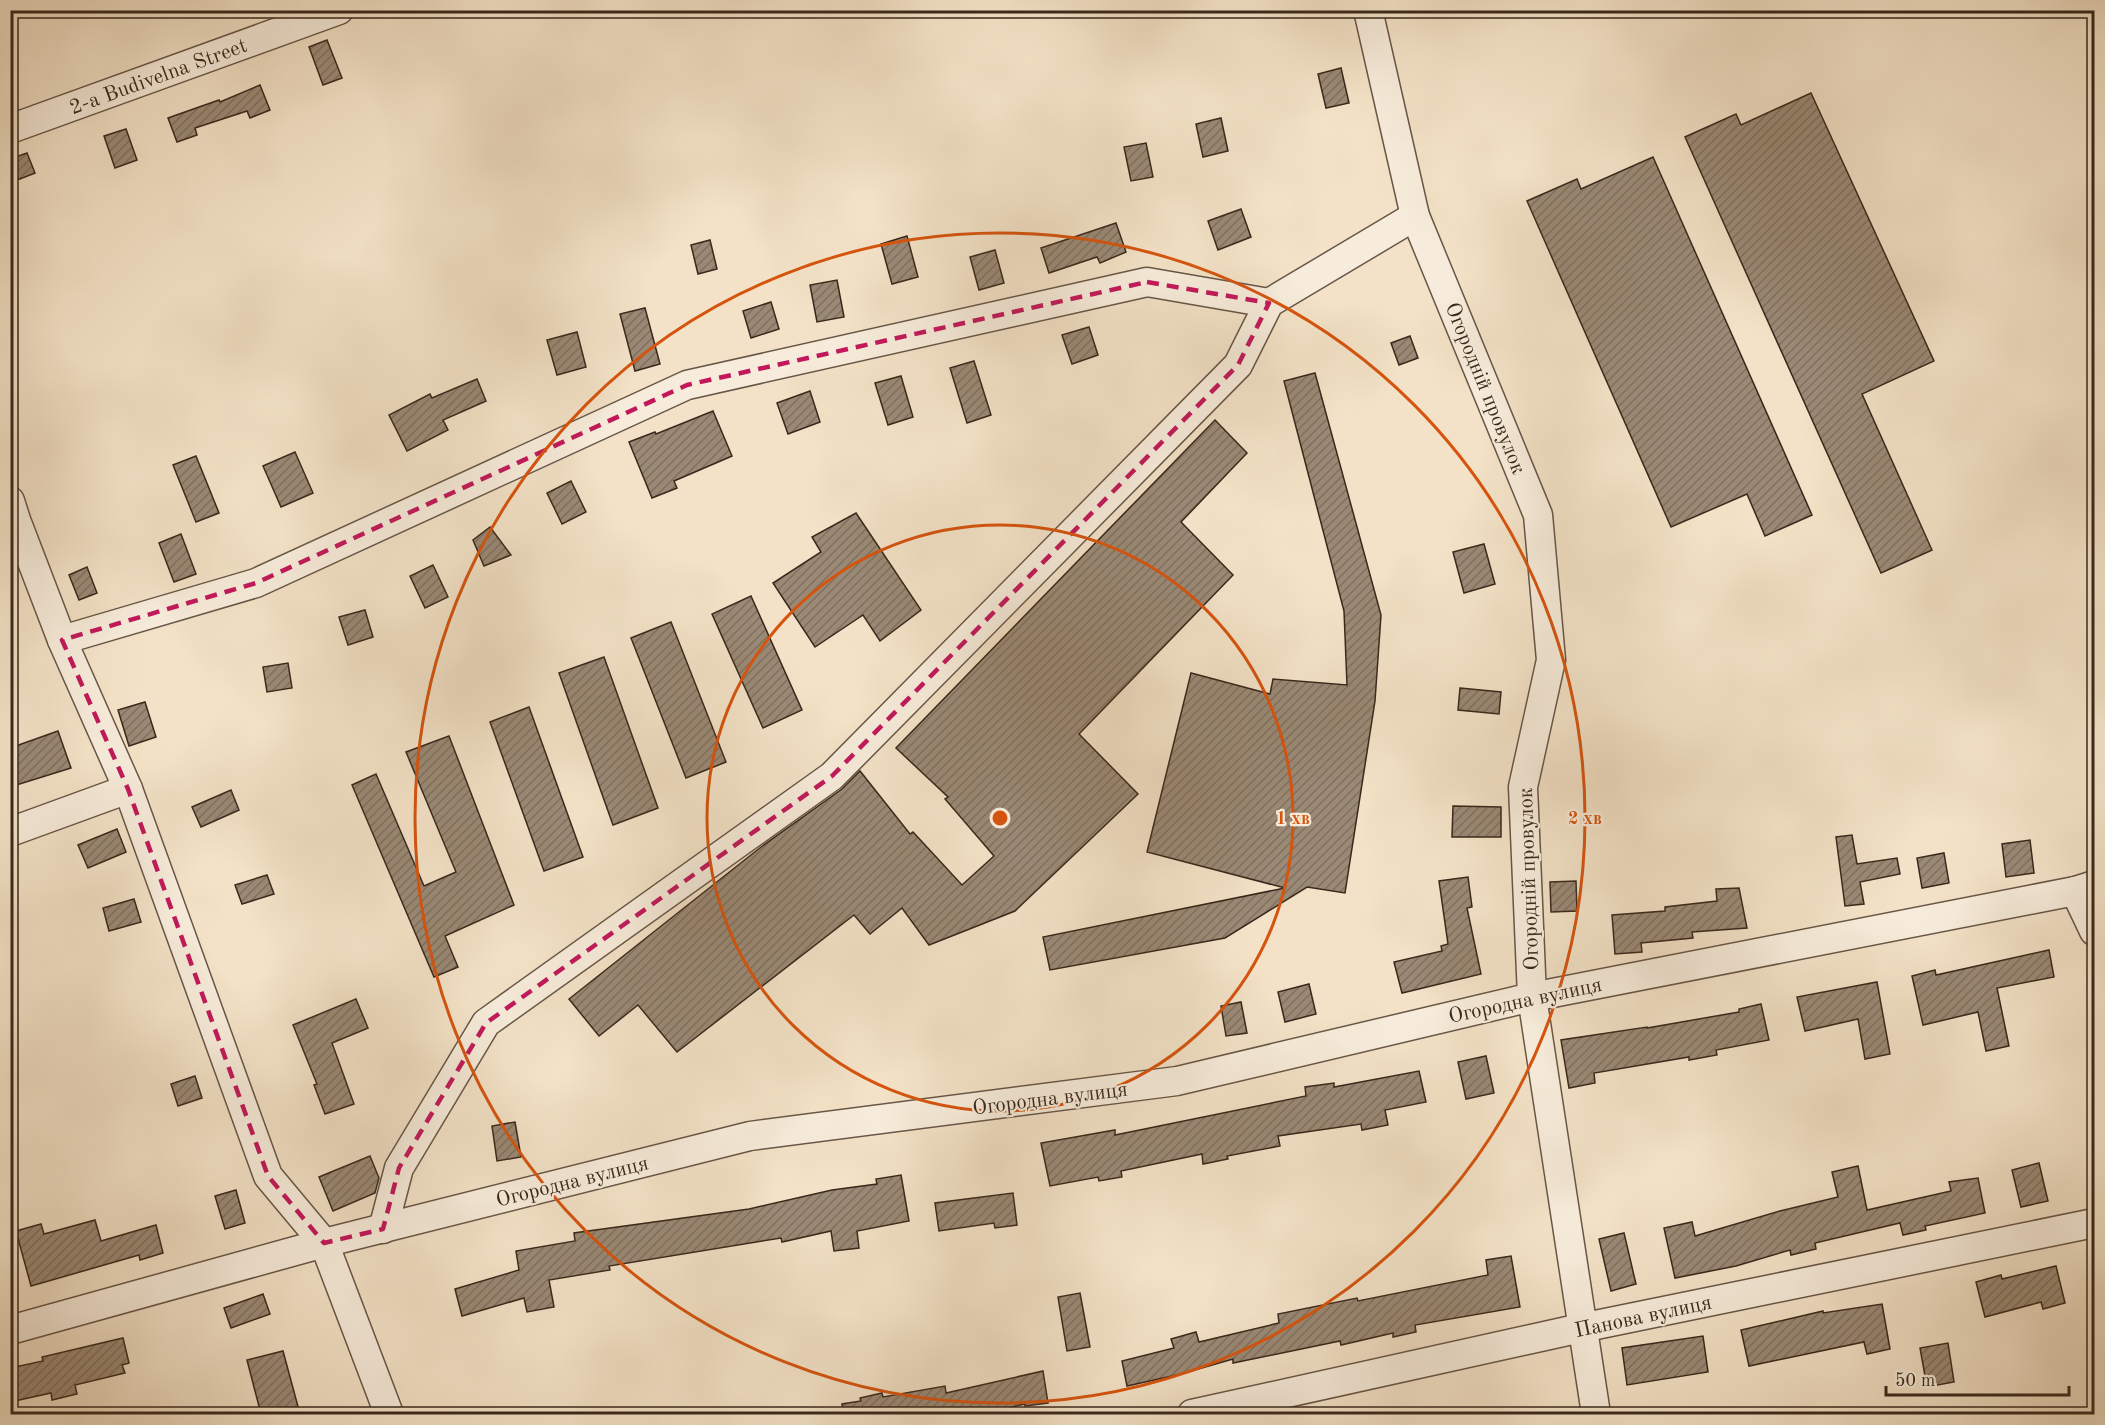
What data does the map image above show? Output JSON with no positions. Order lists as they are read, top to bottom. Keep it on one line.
{"streets":{"street":["2-a Budivelna Street","Огородній провулок","Огородна вулиця","Панова вулиця"]},"crossings":[["Огородній провулок","Огородна вулиця"],["Огородній провулок","Панова вулиця"]],"scale_bar":"50 m","rings":["1 хв","2 хв"]}
